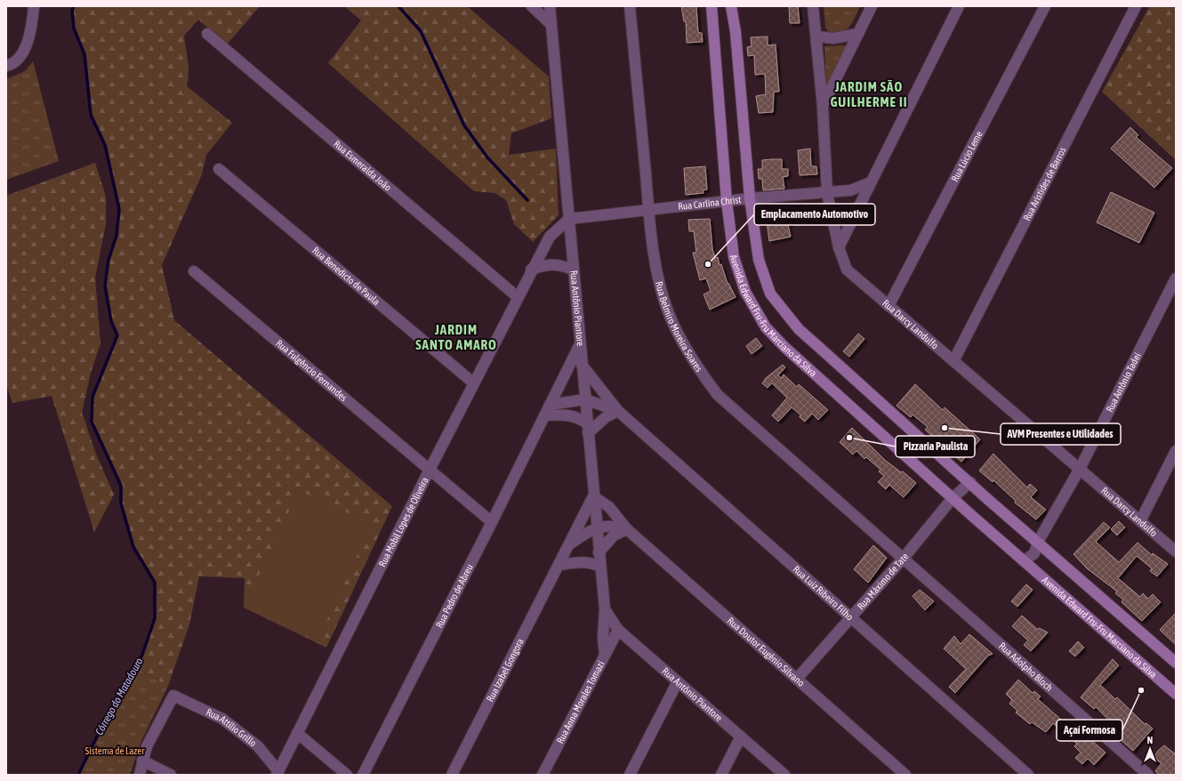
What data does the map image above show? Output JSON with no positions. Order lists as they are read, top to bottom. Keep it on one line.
{"streets":{"main road":["Avenida Edward Fru-Fru Marciano da Silva"],"street":["Rua Lúcio Leme","Rua Esmeralda João","Rua Aristides de Barros","Rua Carlina Christ","Rua Benedicto de Paula","Rua Antônio Piantore","Rua Darcy Landulfo","Rua Belmiro Moreira Soares","Rua Fulgêncio Fernandes","Rua Antônio Tadei","Rua Mobil Lopes de Oliveira","Rua Máximo de Tate","Rua Luiz Ribeiro Filho","Rua Pedro de Abreu","Rua Doutor Eugênio Silvano","Rua Adolpho Bloch","Rua Izabel Gongora","Rua Anna Morales Tomazi","Rua Attílio Grillo"]},"crossings":[["Rua Lúcio Leme","Rua Darcy Landulfo"],["Rua Esmeralda João","Rua Mobil Lopes de Oliveira"],["Rua Aristides de Barros","Rua Darcy Landulfo"],["Rua Carlina Christ","Rua Antônio Piantore"],["Rua Carlina Christ","Avenida Edward Fru-Fru Marciano da Silva"],["Rua Carlina Christ","Rua Darcy Landulfo"],["Rua Carlina Christ","Rua Belmiro Moreira Soares"],["Rua Carlina Christ","Rua Mobil Lopes de Oliveira"],["Rua Benedicto de Paula","Rua Mobil Lopes de Oliveira"],["Rua Antônio Piantore","Rua Mobil Lopes de Oliveira"],["Rua Antônio Piantore","Rua Luiz Ribeiro Filho"],["Rua Antônio Piantore","Rua Pedro de Abreu"],["Rua Antônio Piantore","Rua Doutor Eugênio Silvano"],["Rua Antônio Piantore","Rua Izabel Gongora"],["Rua Antônio Piantore","Rua Anna Morales Tomazi"],["Avenida Edward Fru-Fru Marciano da Silva","Rua Antônio Tadei"],["Avenida Edward Fru-Fru Marciano da Silva","Rua Máximo de Tate"],["Rua Darcy Landulfo","Rua Antônio Tadei"],["Rua Belmiro Moreira Soares","Rua Máximo de Tate"],["Rua Belmiro Moreira Soares","Rua Adolpho Bloch"],["Rua Fulgêncio Fernandes","Rua Mobil Lopes de Oliveira"],["Rua Fulgêncio Fernandes","Rua Pedro de Abreu"],["Rua Mobil Lopes de Oliveira","Rua Attílio Grillo"],["Rua Máximo de Tate","Rua Luiz Ribeiro Filho"],["Rua Máximo de Tate","Rua Doutor Eugênio Silvano"],["Rua Máximo de Tate","Rua Adolpho Bloch"],["Rua Doutor Eugênio Silvano","Rua Izabel Gongora"]],"districts":["JARDIM SÃO GUILHERME II","JARDIM SANTO AMARO"],"water":["Córrego do Matadouro"],"parks":["Sistema de Lazer"],"places":["Emplacamento Automotivo","AVM Presentes e Utilidades","Pizzaria Paulista","Açaí Formosa"],"north":"top"}
